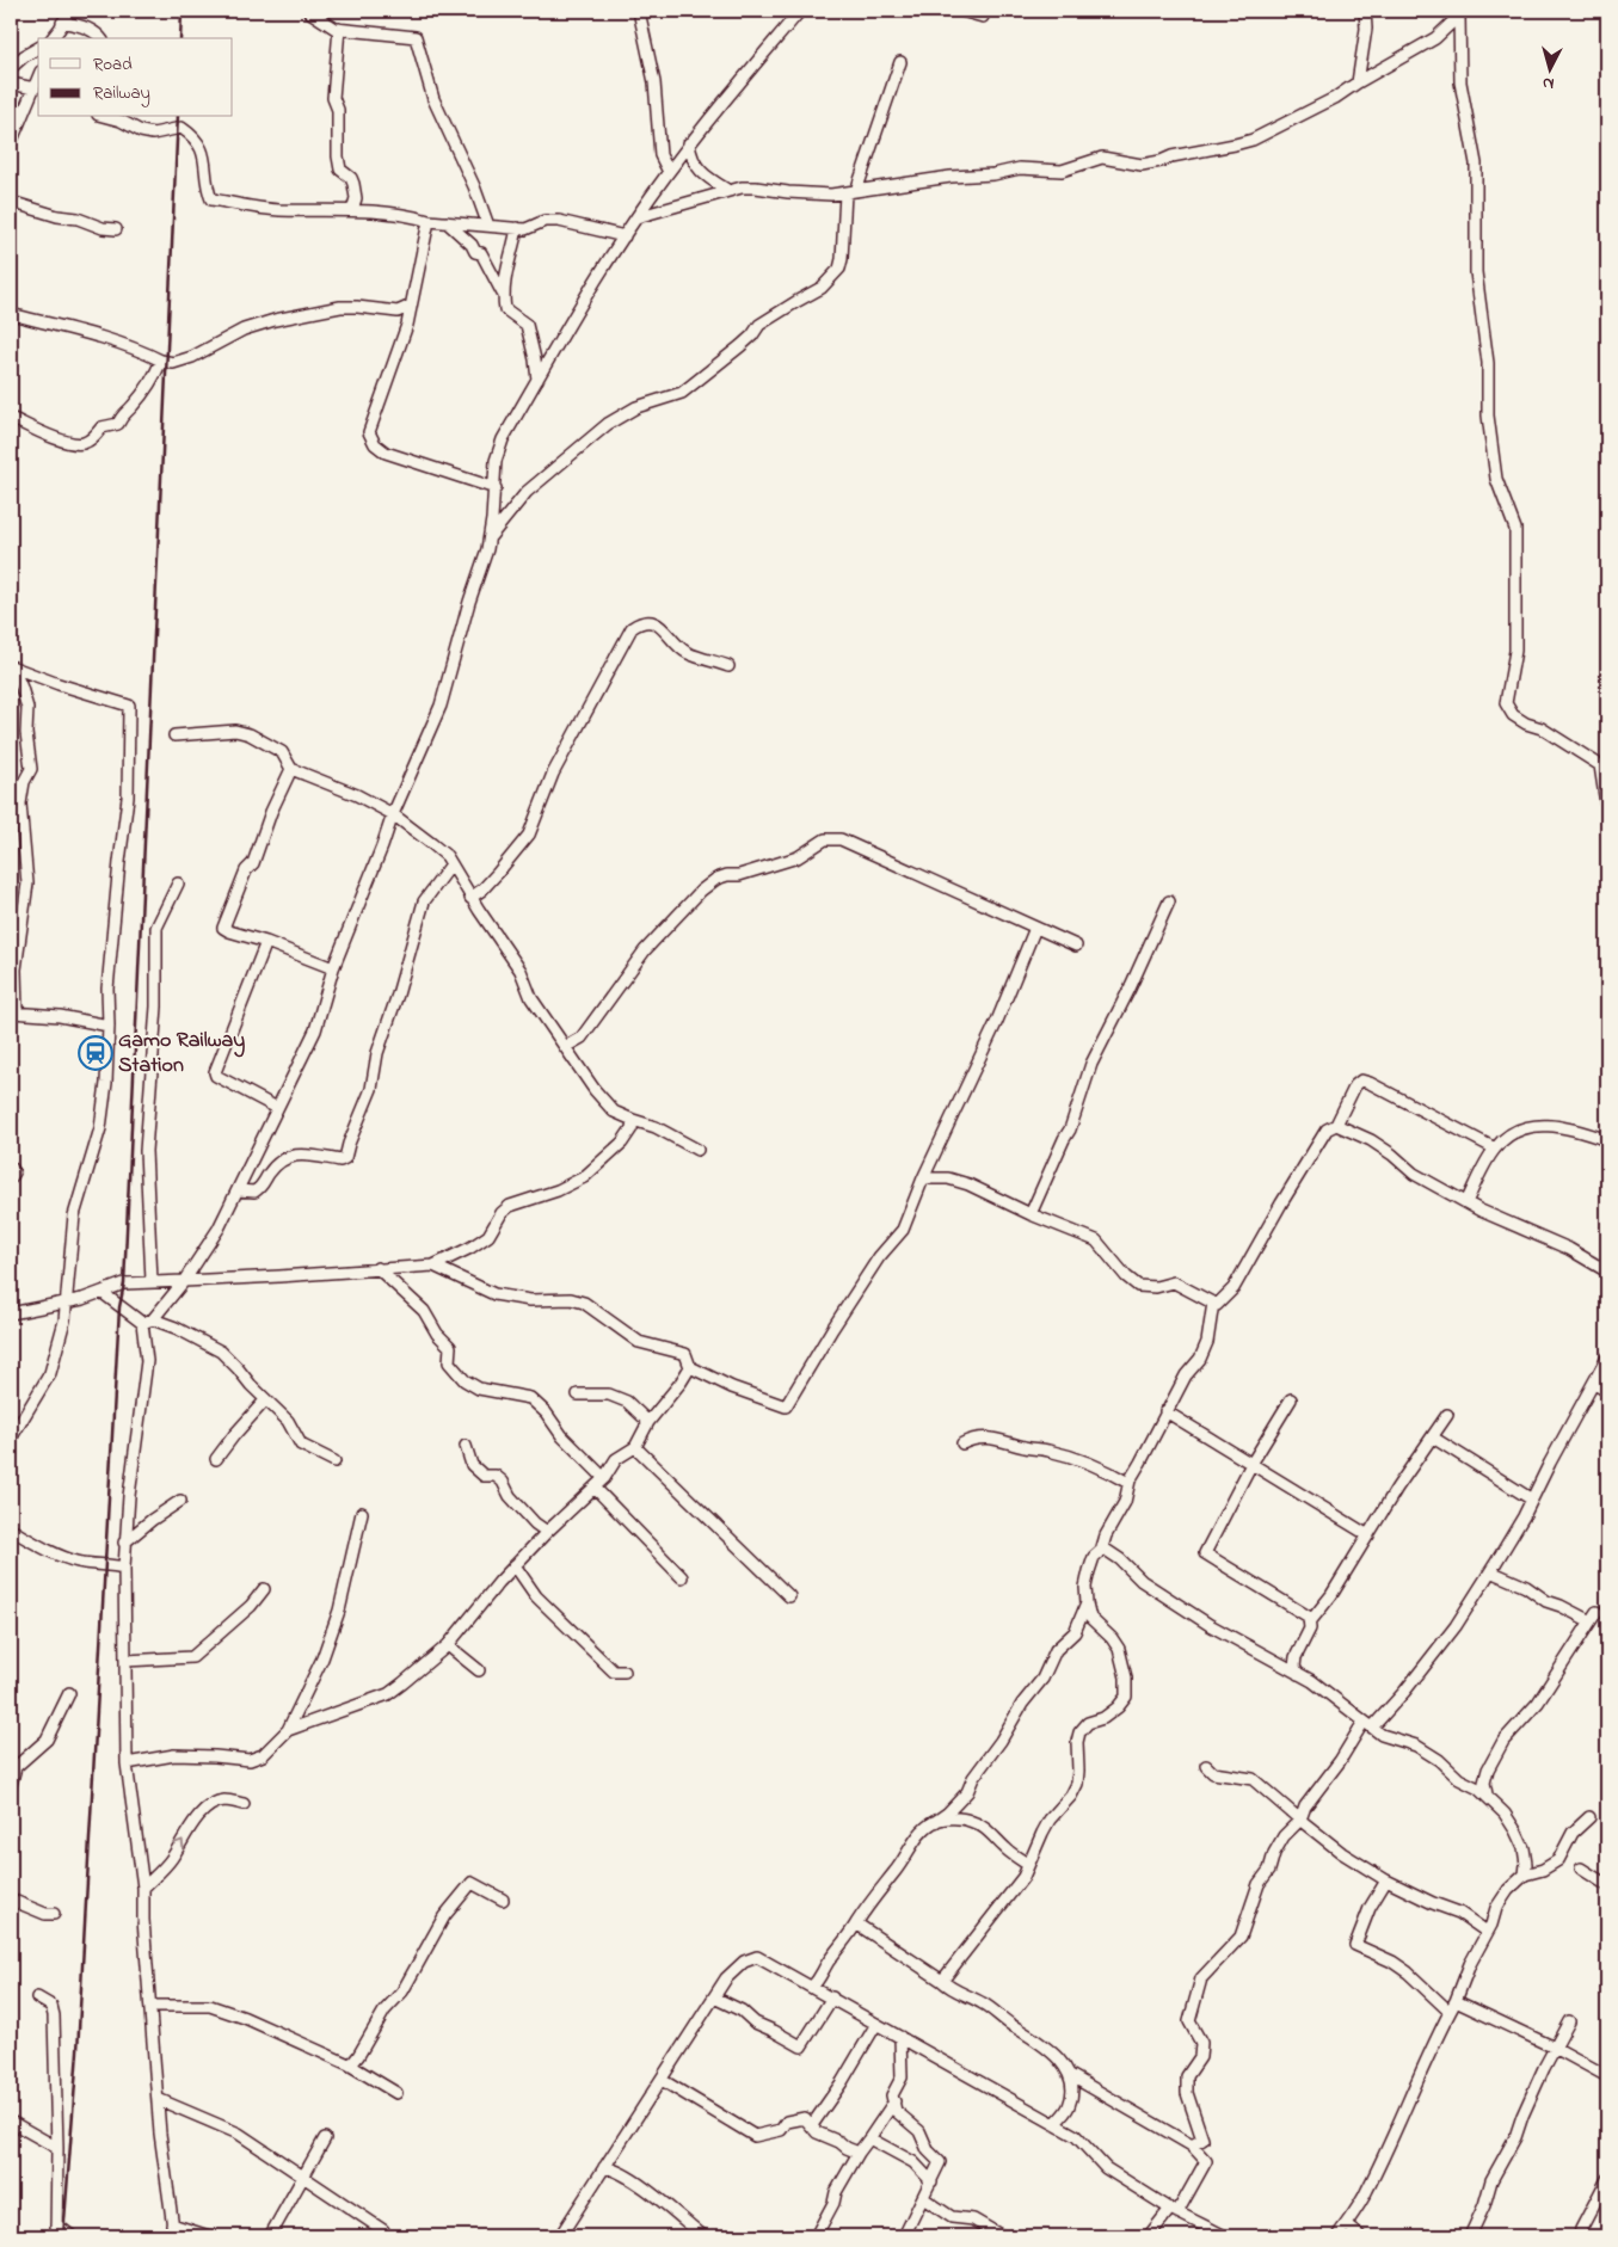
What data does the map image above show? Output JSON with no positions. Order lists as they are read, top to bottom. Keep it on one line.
{"places":{"station":["Gamo Railway Station"]},"legend":["Road","Railway"],"north":"bottom"}
